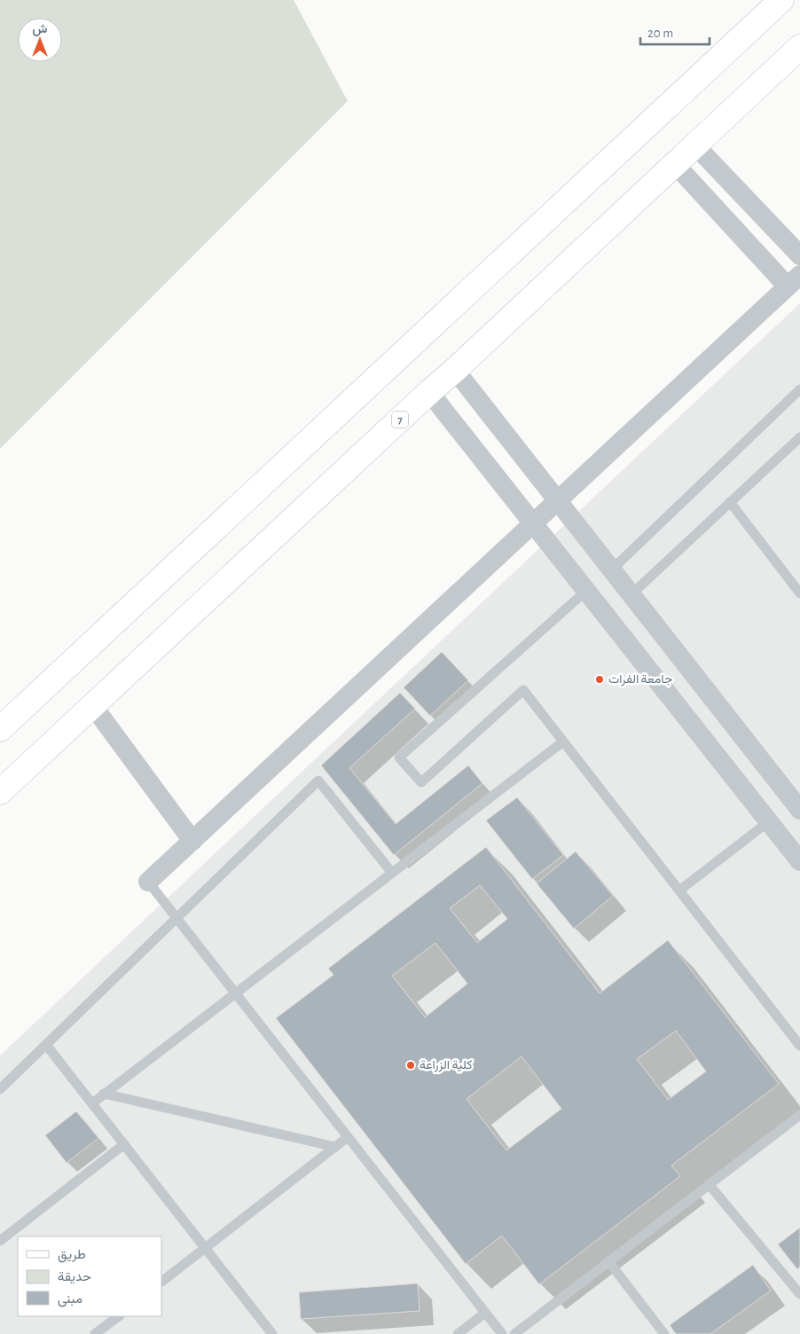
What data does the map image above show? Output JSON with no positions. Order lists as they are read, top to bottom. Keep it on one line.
{"streets":{"main road":["7"]},"places":["جامعة الفرات","كلية الزراعة"],"legend":["طريق","حديقة","مبنى"],"scale_bar":"20 m","north":"top"}
